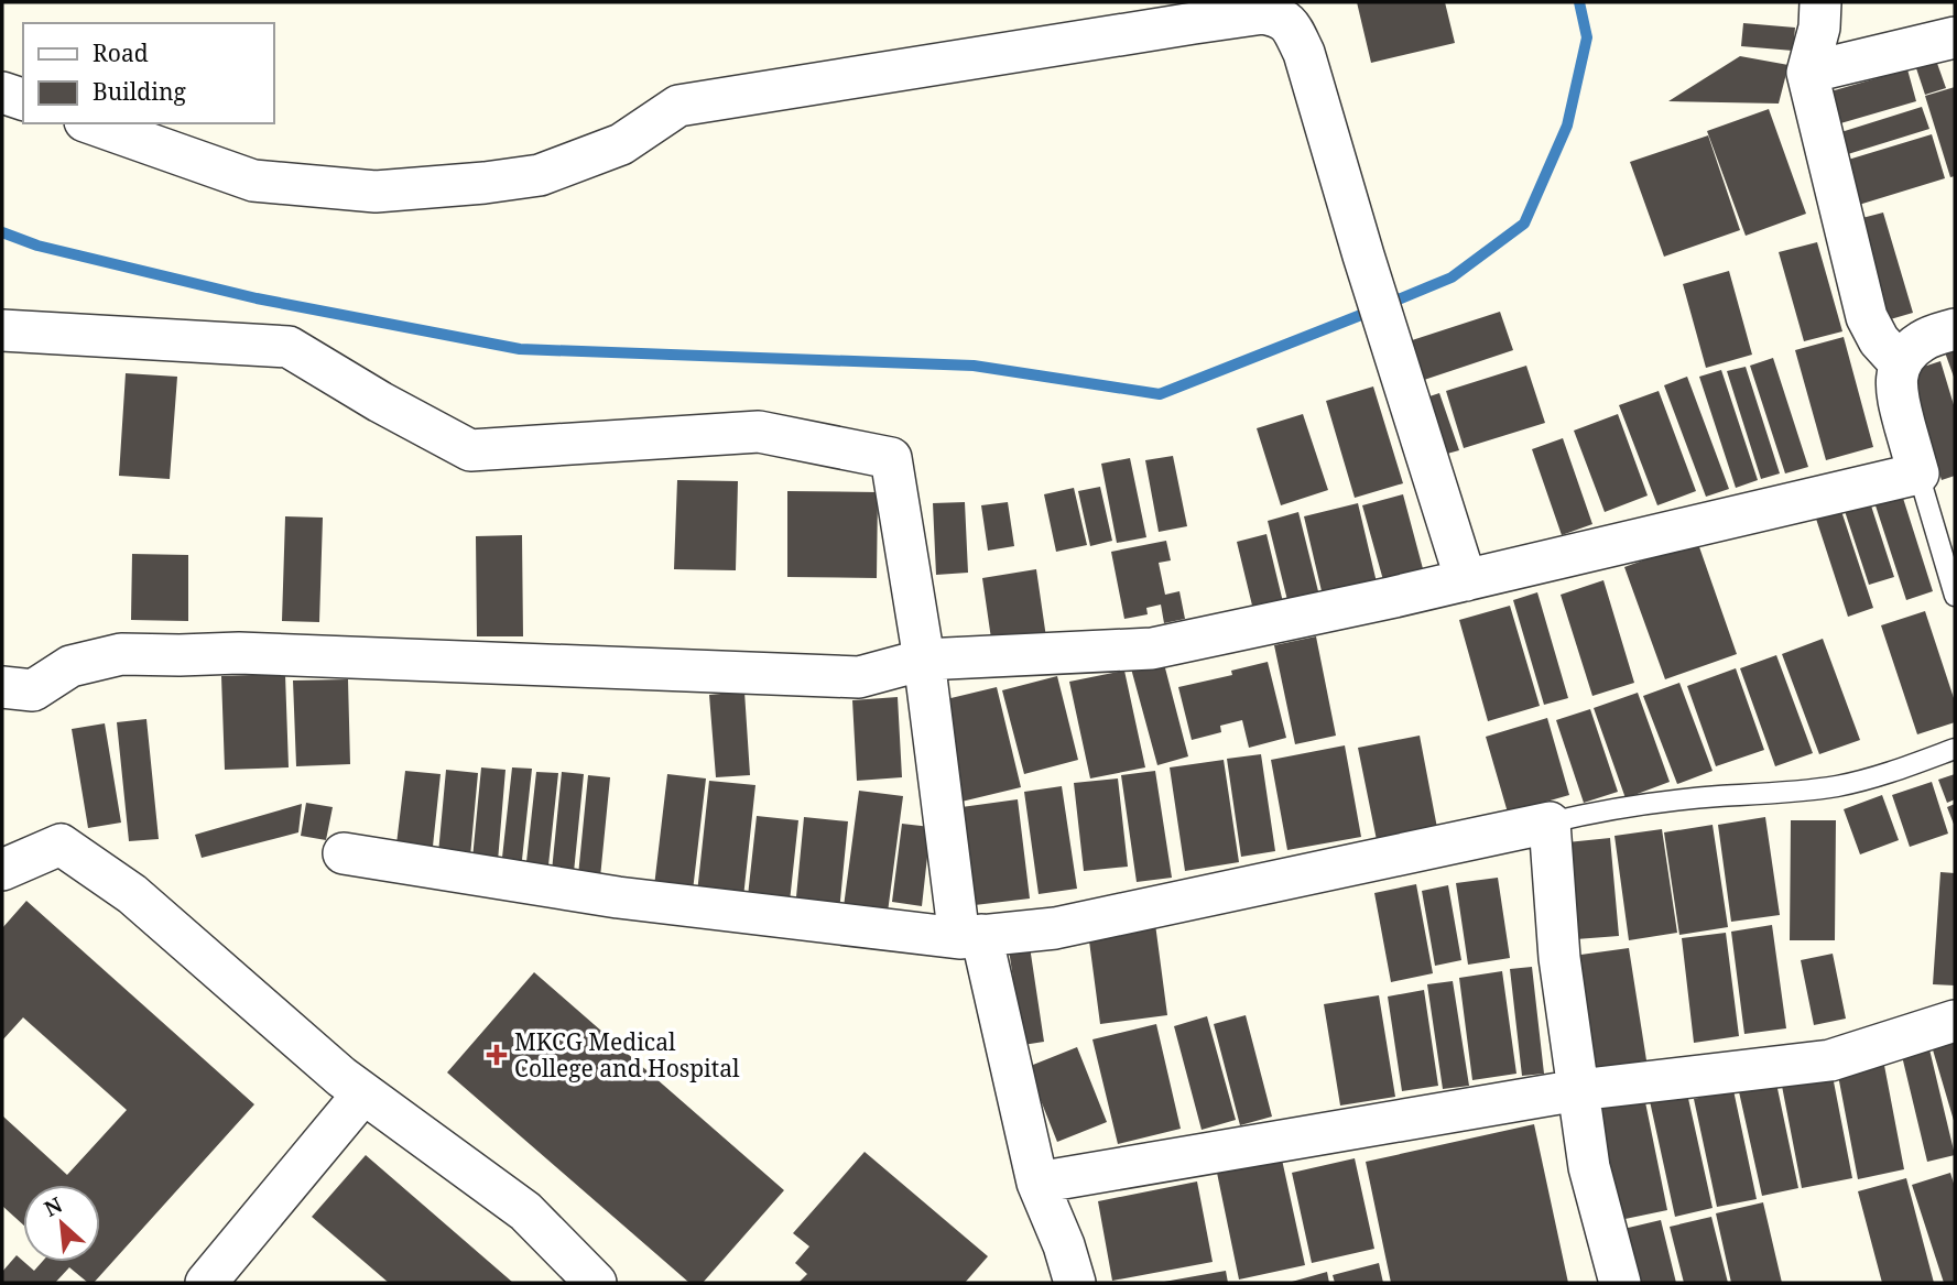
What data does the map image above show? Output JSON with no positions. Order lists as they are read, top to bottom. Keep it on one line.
{"places":{"health":["MKCG Medical College and Hospital"]},"legend":["Road","Building"],"north":"top left"}
